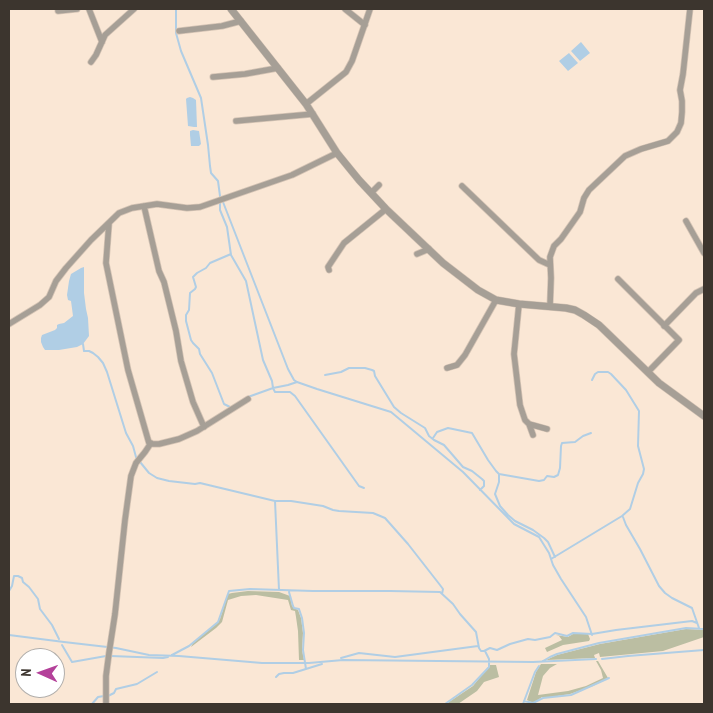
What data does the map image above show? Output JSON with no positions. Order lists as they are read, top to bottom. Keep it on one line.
{"north":"left"}
